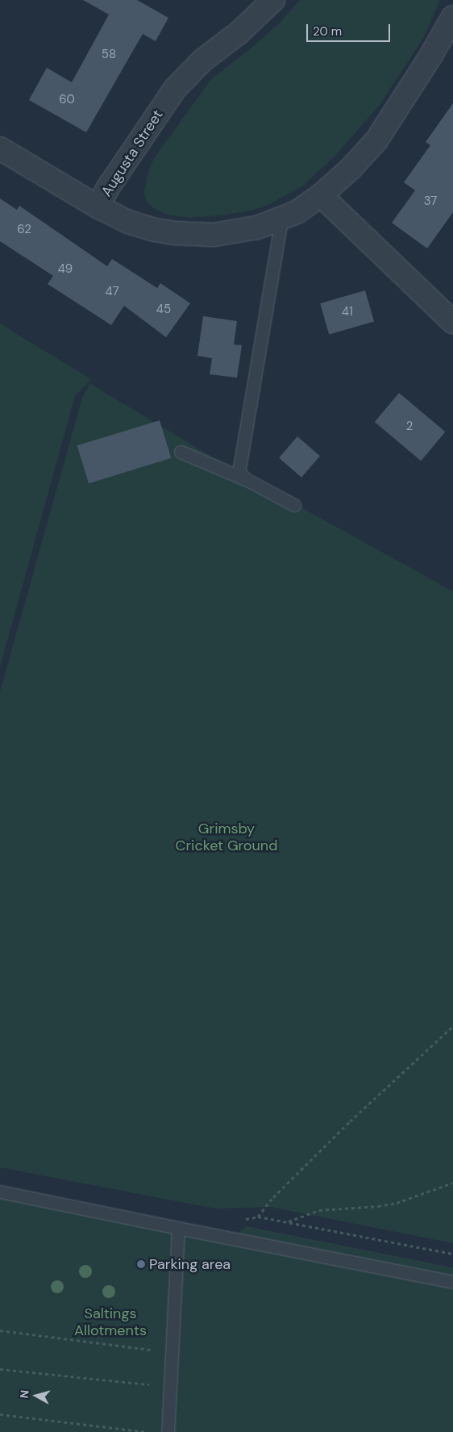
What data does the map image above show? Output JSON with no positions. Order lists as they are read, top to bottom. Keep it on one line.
{"streets":{"street":["Augusta Street"]},"parks":["Grimsby Cricket Ground","Saltings Allotments"],"places":["Parking area"],"house_numbers":["58","60","37","62","49","47","45","41","2"],"scale_bar":"20 m","north":"left"}
